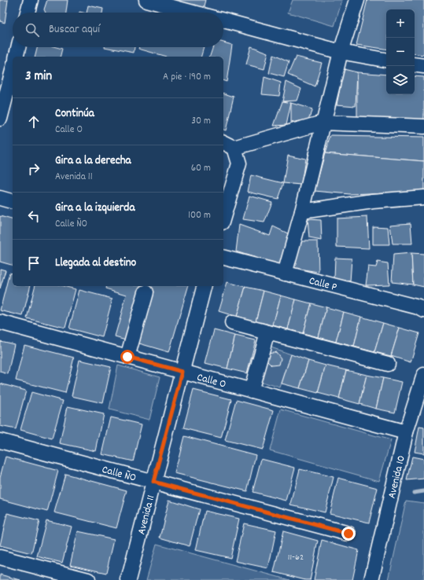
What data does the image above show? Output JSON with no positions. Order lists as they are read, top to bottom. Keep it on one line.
{"streets":{"street":["Calle P","Calle O","Calle ÑO","Avenida 10","Avenida 11"]},"crossings":[["Calle O","Avenida 10"],["Calle O","Avenida 11"],["Calle ÑO","Avenida 11"]],"house_numbers":["11-62"],"page":{"map_buttons":["+","−"],"search":"Buscar aquí","heading":["3 min","A pie · 190 m"],"list":[["Continúa","Calle O","30 m"],["Gira a la derecha","Avenida 11","60 m"],["Gira a la izquierda","Calle ÑO","100 m"],"Llegada al destino"]}}
